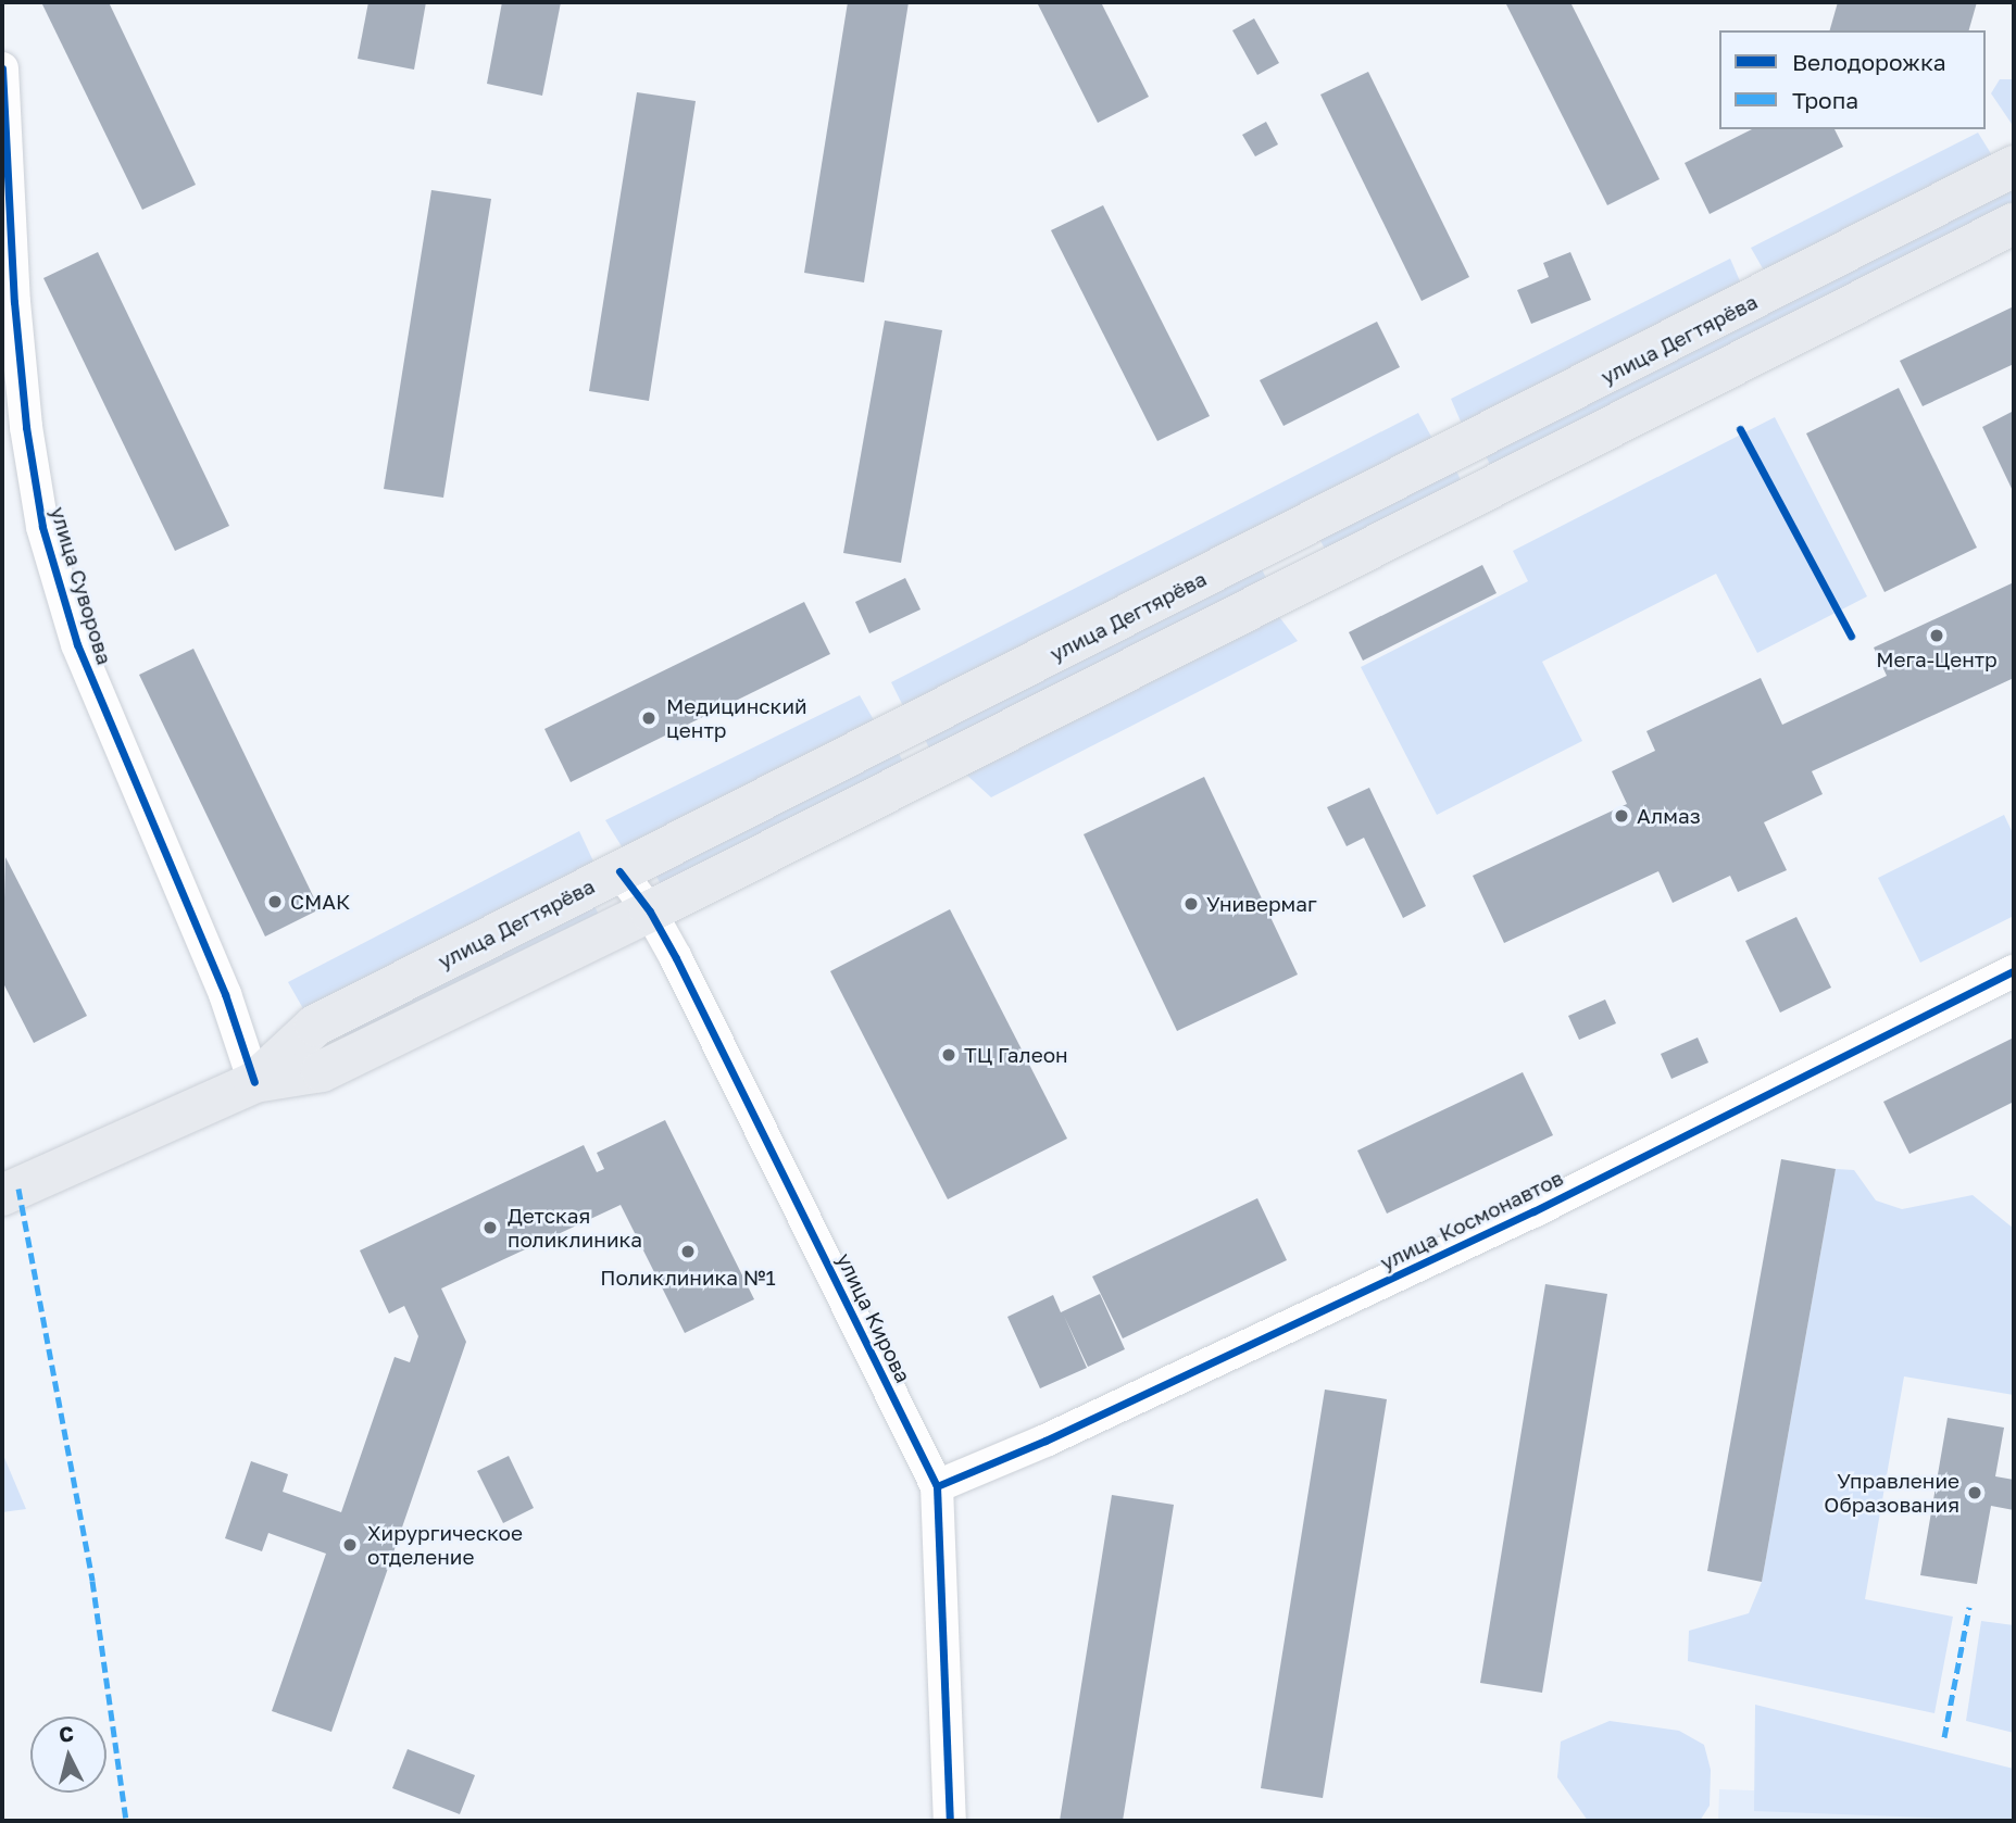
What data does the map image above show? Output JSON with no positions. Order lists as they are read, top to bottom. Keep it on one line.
{"streets":{"main road":["улица Дегтярёва"],"street":["улица Суворова","улица Космонавтов","улица Кирова"]},"crossings":[["улица Дегтярёва","улица Суворова"],["улица Дегтярёва","улица Кирова"],["улица Космонавтов","улица Кирова"]],"places":["Мега-Центр","Медицинский центр","Алмаз","СМАК","Универмаг","ТЦ Галеон","Детская поликлиника","Поликлиника №1","Управление Образования","Хирургическое отделение"],"legend":["Велодорожка","Тропа"],"north":"top"}
